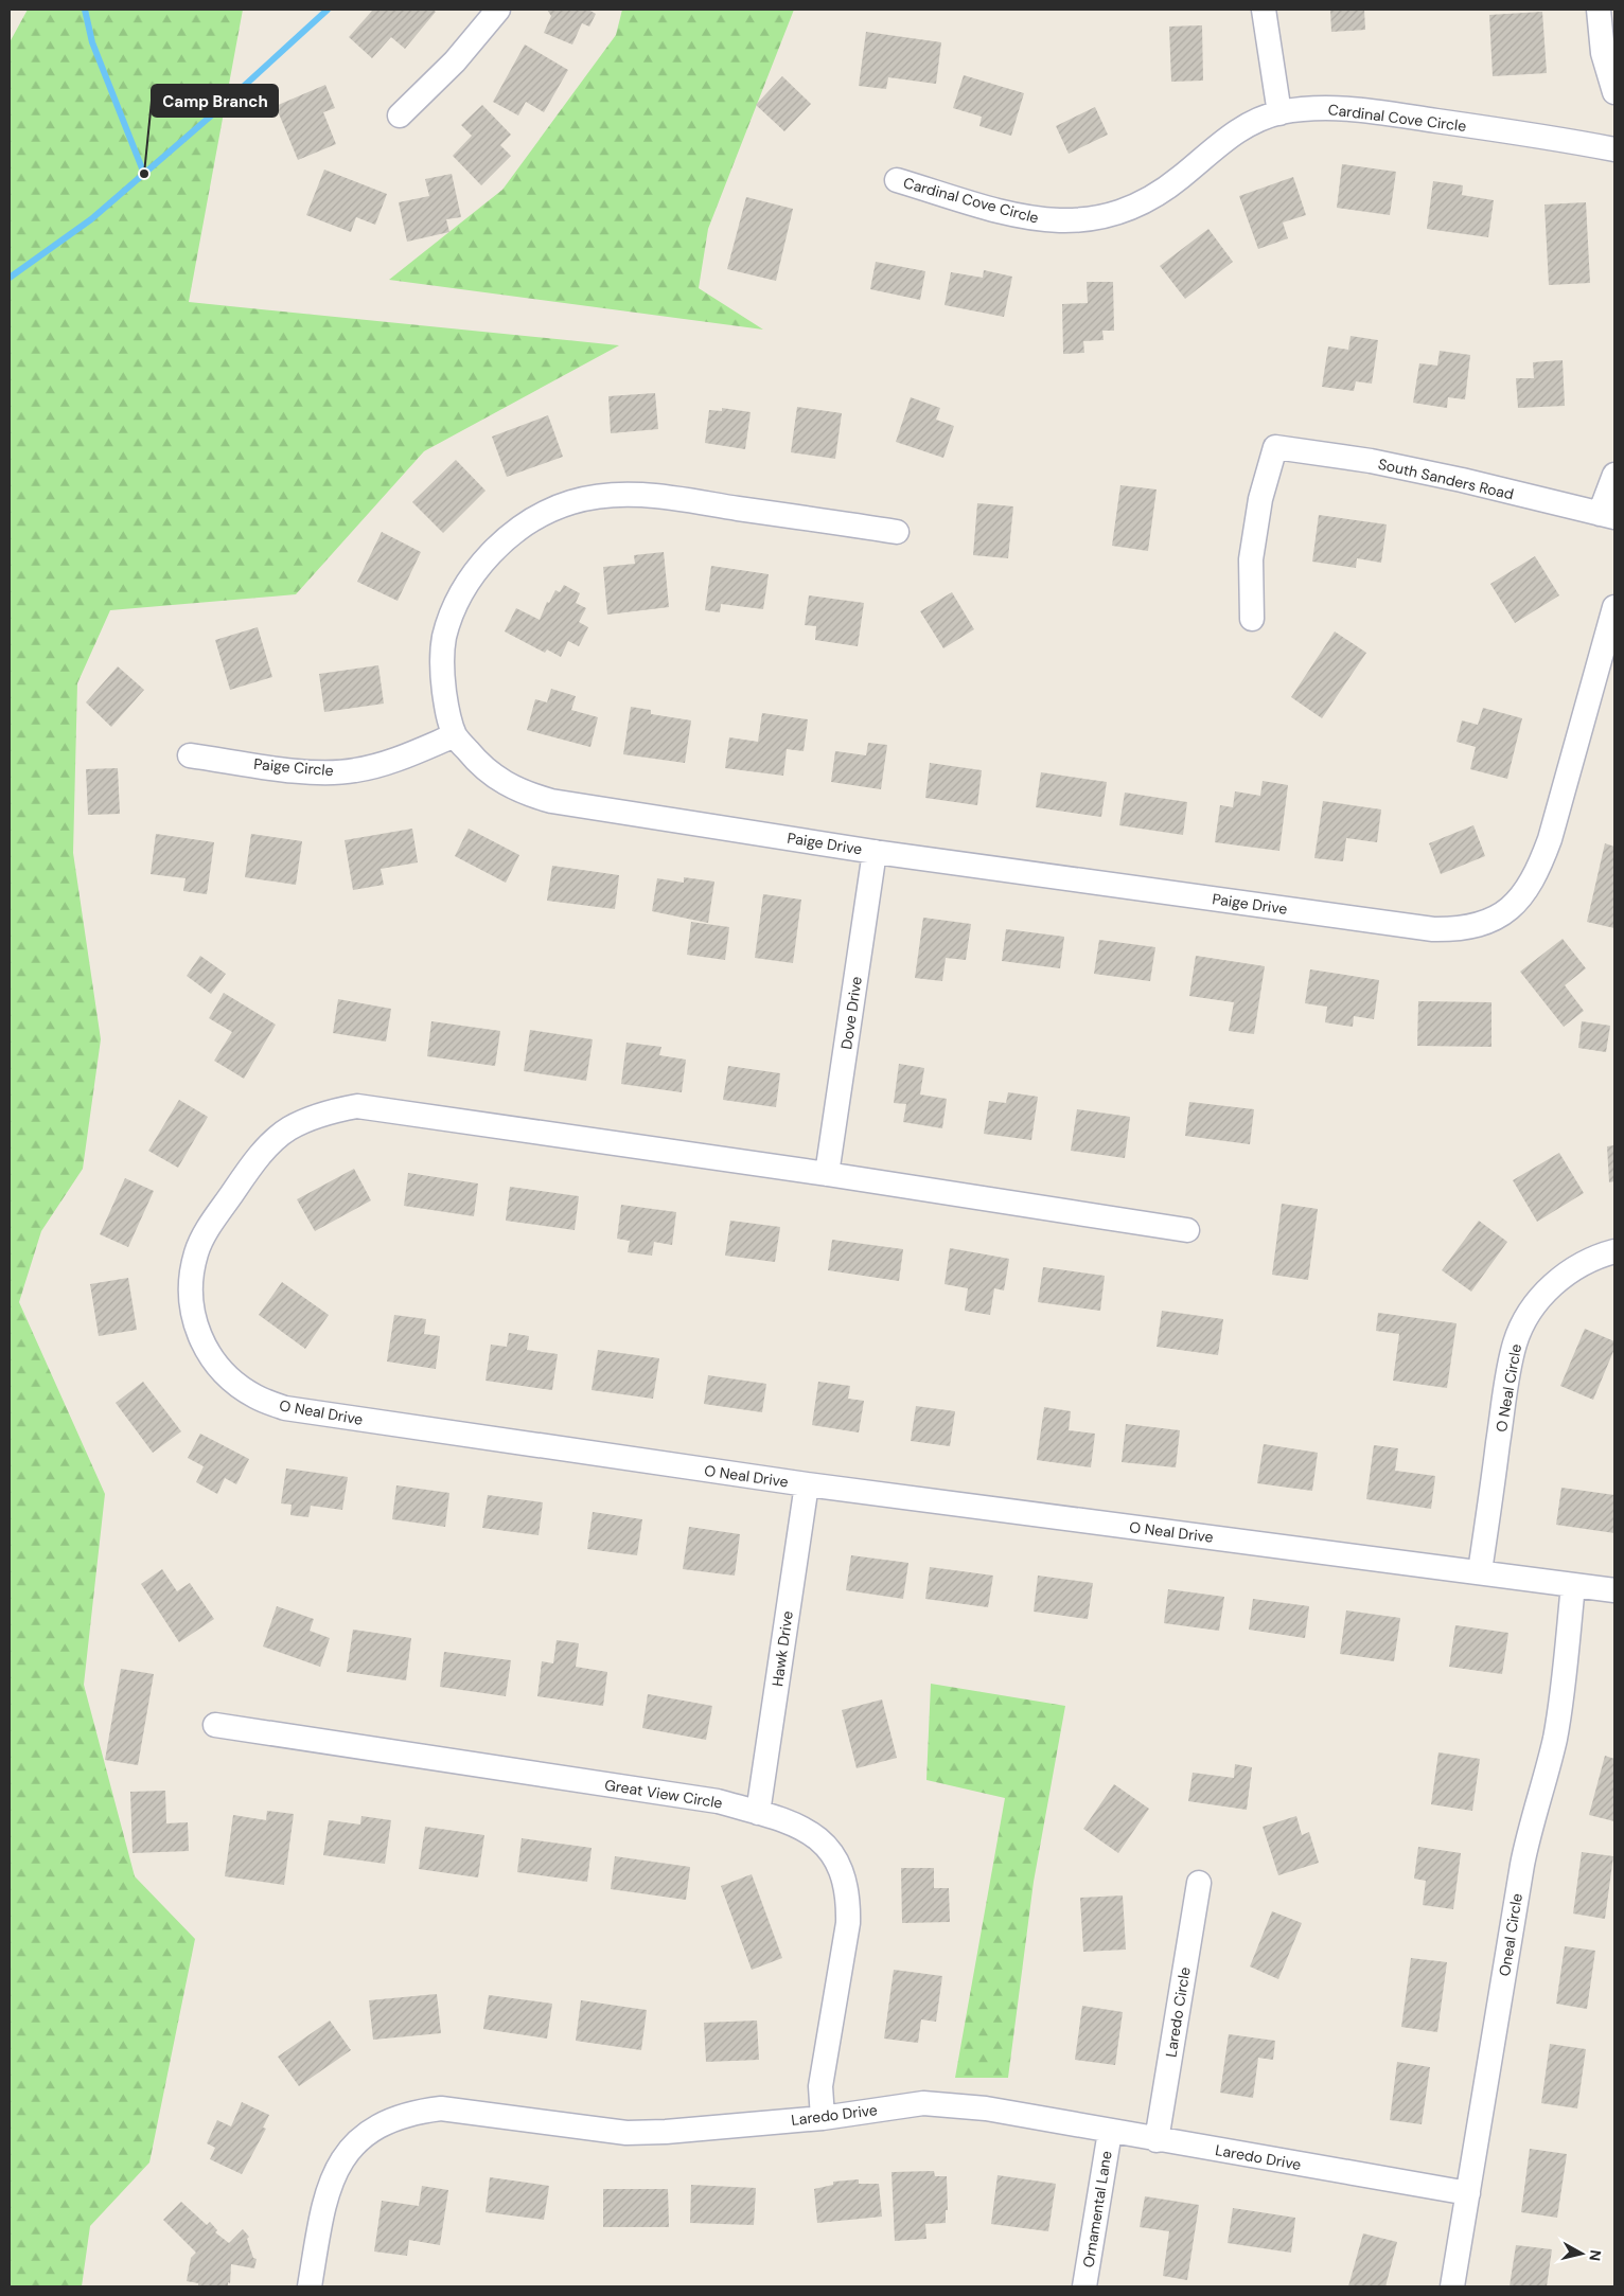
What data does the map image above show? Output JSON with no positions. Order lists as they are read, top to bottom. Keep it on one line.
{"streets":{"street":["Cardinal Cove Circle","South Sanders Road","Paige Circle","Paige Drive","Dove Drive","O Neal Circle","O Neal Drive","Hawk Drive","Great View Circle","Oneal Circle","Laredo Circle","Laredo Drive","Ornamental Lane"]},"crossings":[["Paige Circle","Paige Drive"],["Paige Drive","Dove Drive"],["Dove Drive","O Neal Drive"],["O Neal Circle","O Neal Drive"],["O Neal Drive","Hawk Drive"],["O Neal Drive","Oneal Circle"],["Hawk Drive","Great View Circle"],["Great View Circle","Laredo Drive"],["Oneal Circle","Laredo Drive"],["Laredo Circle","Laredo Drive"],["Laredo Drive","Ornamental Lane"]],"places":["Camp Branch"],"north":"right"}
